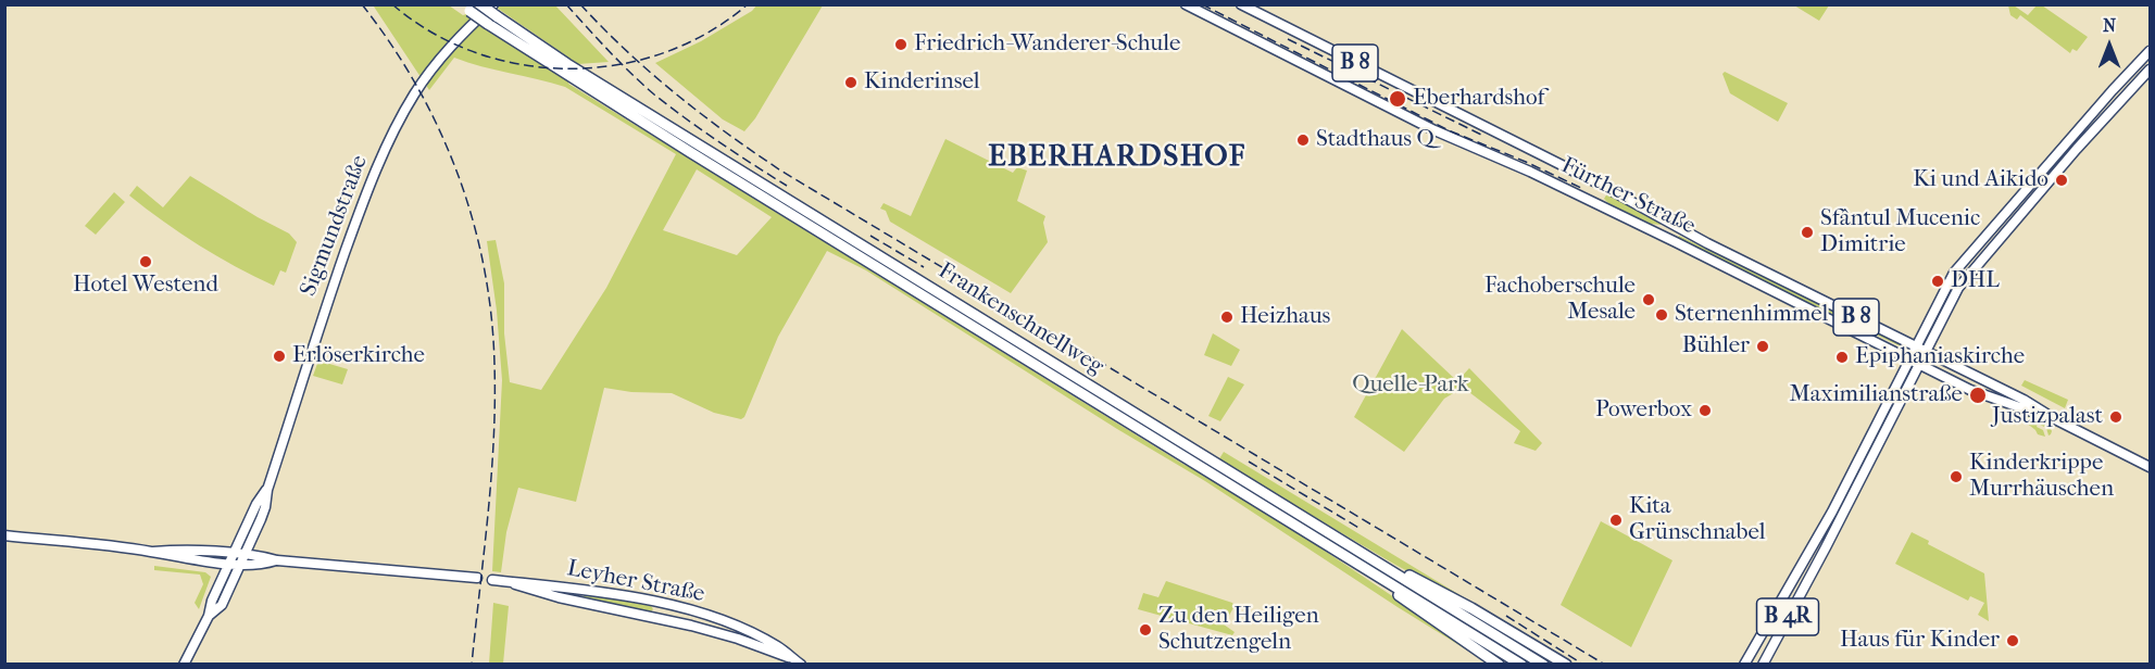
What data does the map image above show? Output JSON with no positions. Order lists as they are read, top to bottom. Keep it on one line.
{"streets":{"highway":["Frankenschnellweg"],"main road":["B 8","Fürther Straße","Sigmundstraße","Leyher Straße","B 4R"]},"crossings":[["Fürther Straße","B 4R"]],"districts":["EBERHARDSHOF"],"parks":["Quelle-Park"],"places":["Friedrich-Wanderer-Schule","Kinderinsel","Eberhardshof","Stadthaus Q","Ki und Aikido","Sfântul Mucenic Dimitrie","Hotel Westend","DHL","Fachoberschule Mesale","Sternenhimmel","Heizhaus","Bühler","Erlöserkirche","Epiphaniaskirche","Maximilianstraße","Powerbox","Justizpalast","Kinderkrippe Murrhäuschen","Kita Grünschnabel","Zu den Heiligen Schutzengeln","Haus für Kinder"],"north":"top"}
